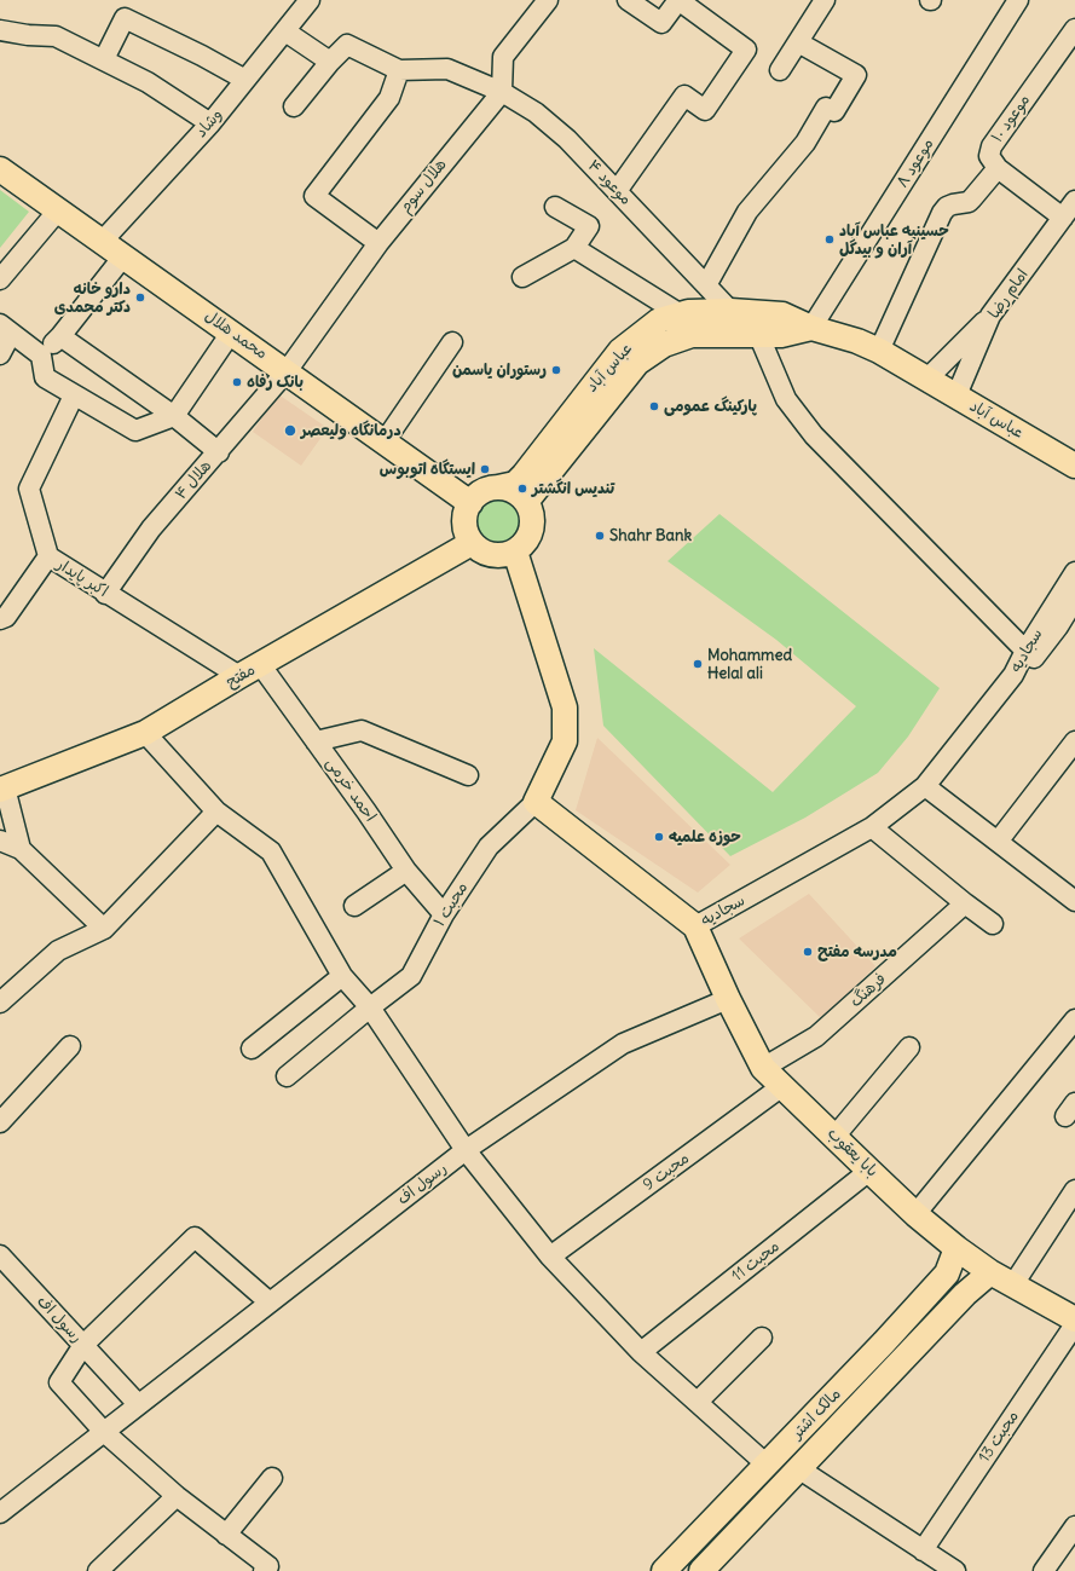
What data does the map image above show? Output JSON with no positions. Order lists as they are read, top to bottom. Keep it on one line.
{"streets":{"main road":["محمد هلال","عباس آباد","سجادیه","مفتح","بابا یعقوب","مالک اشتر"],"street":["موعود ۱۰","وشاد","موعود ۸","موعود ۴","هلال سوم","امام رضا","هلال ۴","اکبر پایدار","احمد خرمی","محبت ۱","فرهنگ","محبت 9","رسول اف","محبت 11","محبت 13"]},"crossings":[["موعود ۱۰","عباس آباد"],["وشاد","محمد هلال"],["موعود ۸","عباس آباد"],["موعود ۴","هلال سوم"],["موعود ۴","عباس آباد"],["هلال سوم","محمد هلال"],["هلال سوم","هلال ۴"],["امام رضا","عباس آباد"],["محمد هلال","عباس آباد"],["محمد هلال","هلال ۴"],["محمد هلال","مفتح"],["عباس آباد","مفتح"],["هلال ۴","اکبر پایدار"],["اکبر پایدار","مفتح"],["سجادیه","محبت ۱"],["سجادیه","بابا یعقوب"],["مفتح","احمد خرمی"],["احمد خرمی","محبت ۱"],["فرهنگ","بابا یعقوب"],["بابا یعقوب","محبت 9"],["بابا یعقوب","رسول اف"],["بابا یعقوب","محبت 11"],["بابا یعقوب","مالک اشتر"]],"places":["حسینیه عباس آباد آران و بیدگل","دارو خانه دکتر محمدی","رستوران یاسمن","بانک رفاه","پارکینگ عمومی","درمانگاه ولیعصر","ایستگاه اتوبوس","تندیس انگشتر","Shahr Bank","Mohammed Helal ali","حوزه علمیه","مدرسه مفتح"]}
